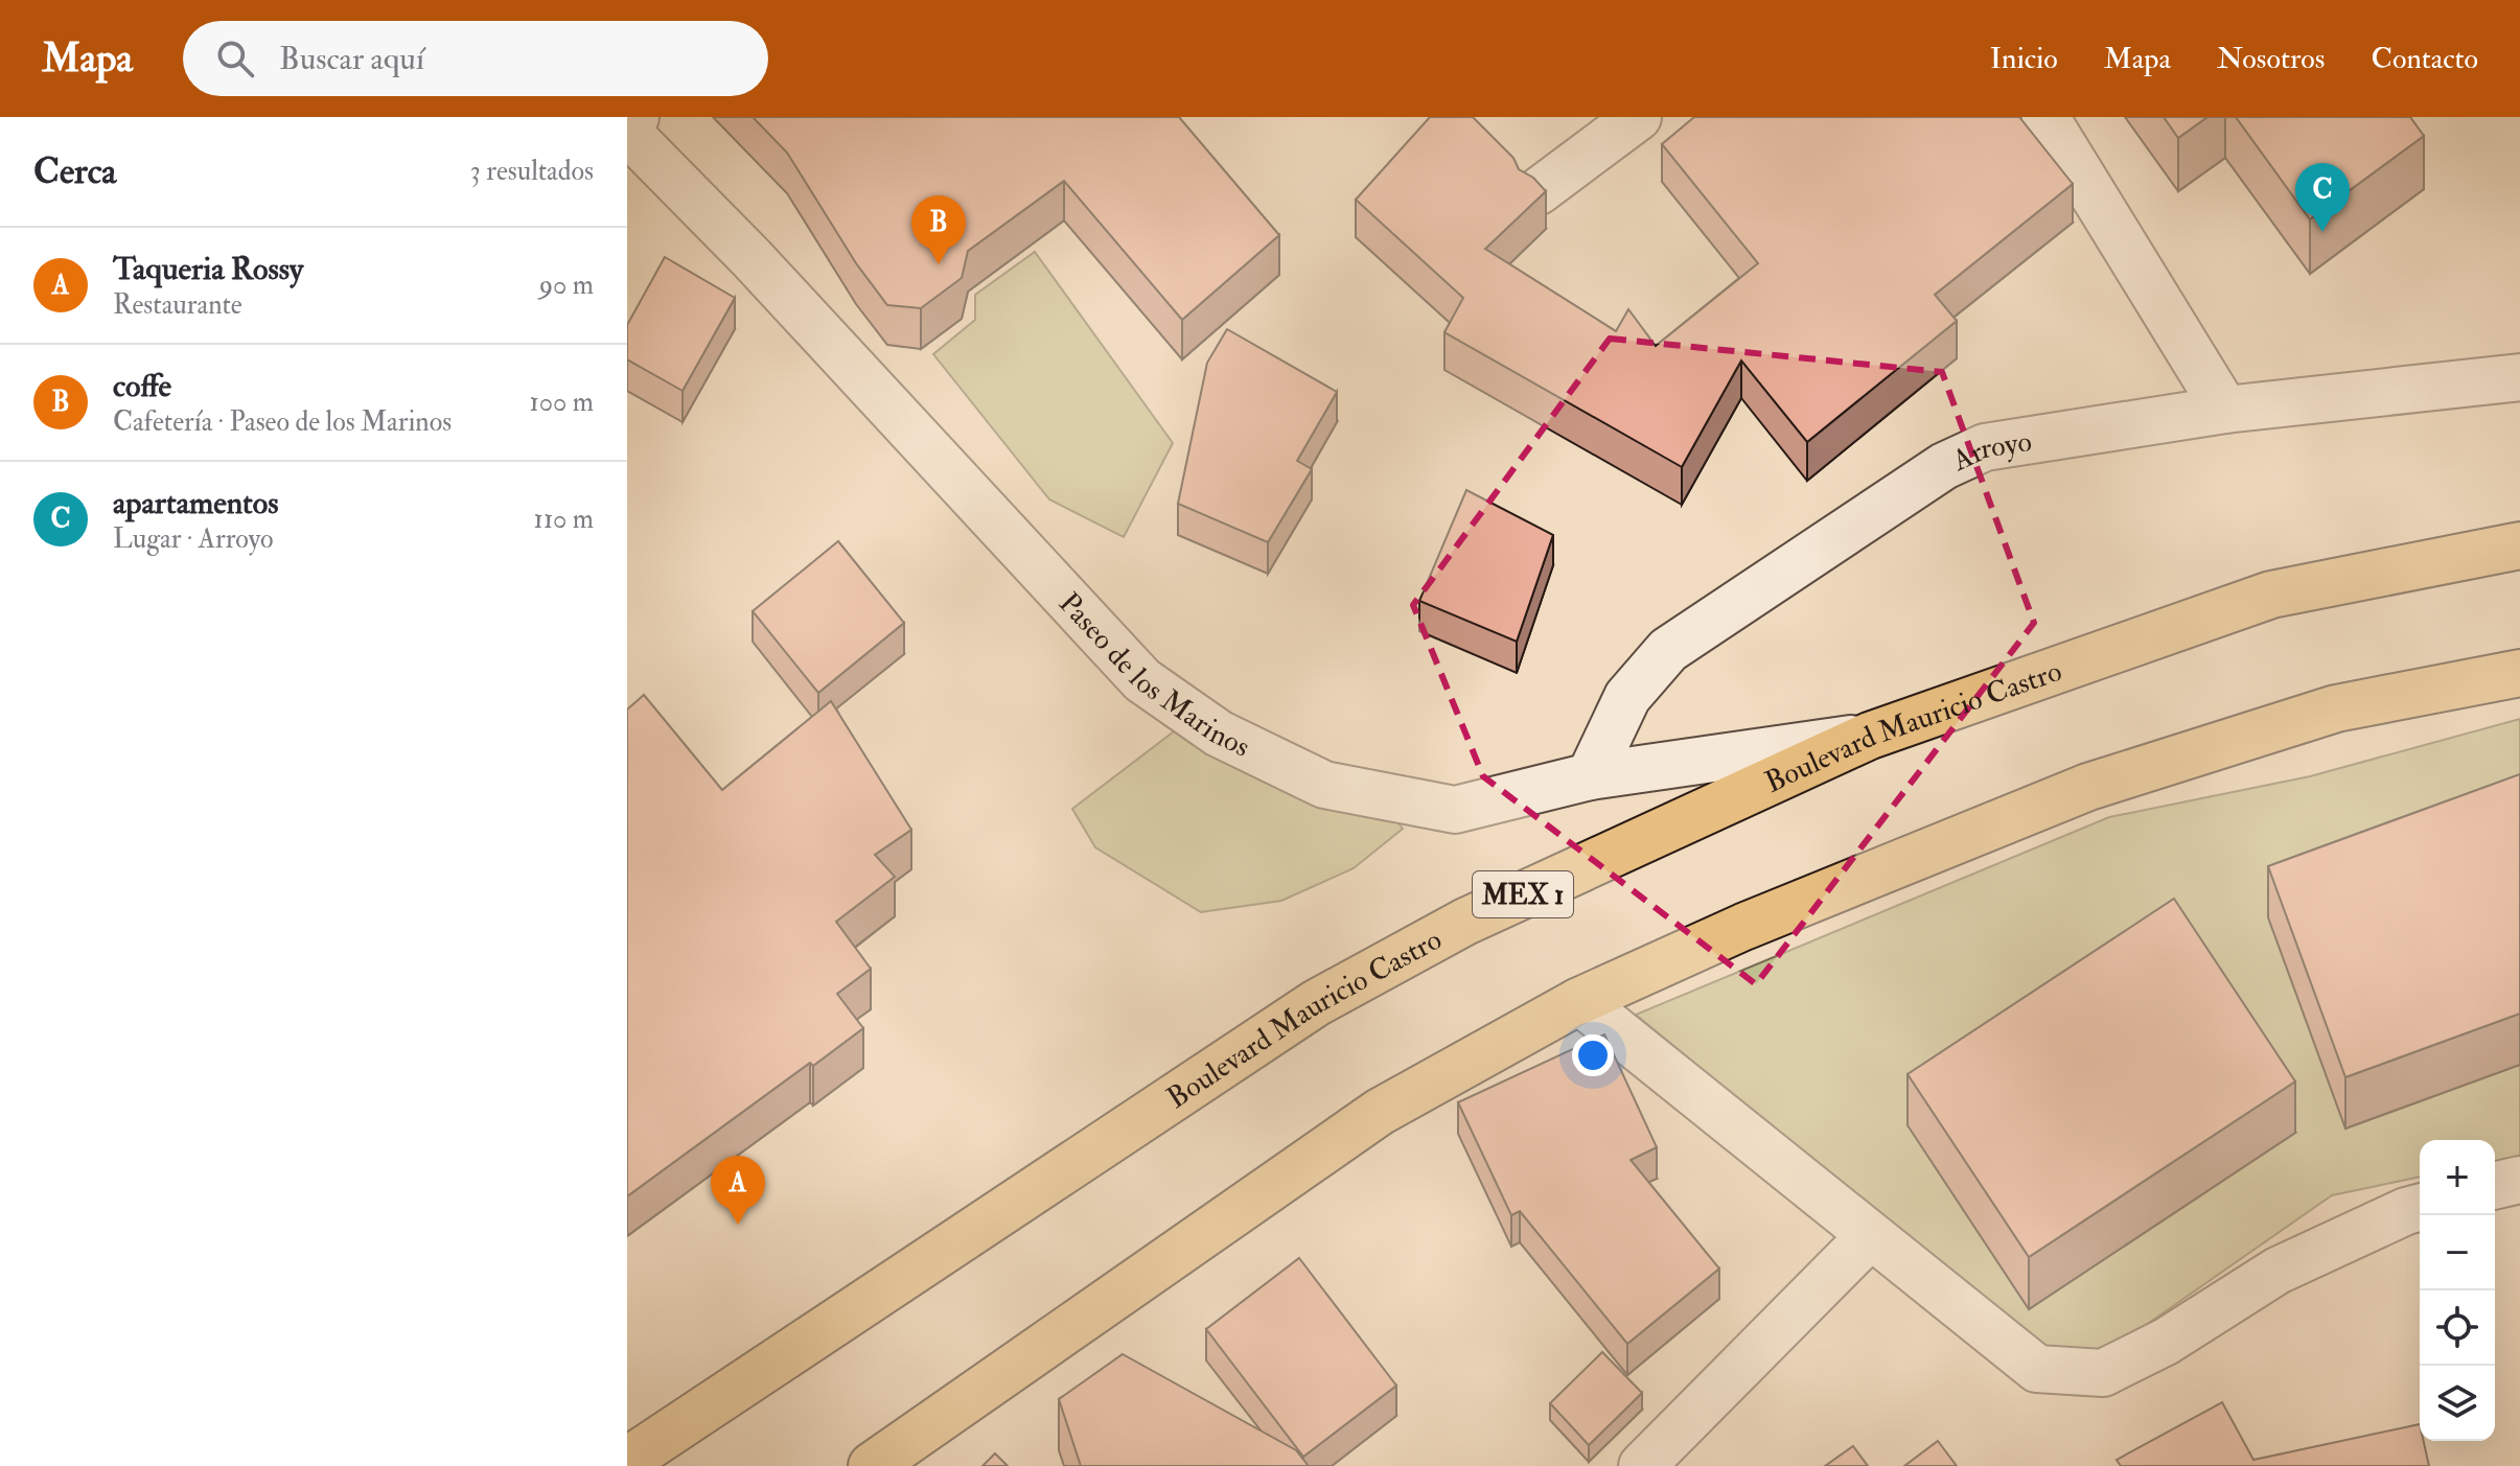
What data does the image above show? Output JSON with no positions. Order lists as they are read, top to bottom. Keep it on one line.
{"streets":{"main road":["Boulevard Mauricio Castro","MEX 1"],"street":["Arroyo","Paseo de los Marinos"]},"crossings":[["Arroyo","Paseo de los Marinos"],["Paseo de los Marinos","Boulevard Mauricio Castro"]],"page":{"header":"Mapa","search":"Buscar aquí","nav":["Inicio","Mapa","Nosotros","Contacto"],"heading":["Cerca","3 resultados"],"pins":["C","B","A"],"list":[{"mark":"A","name":"Taqueria Rossy","note":"Restaurante","value":"90 m"},{"mark":"B","name":"coffe","note":"Cafetería · Paseo de los Marinos","value":"100 m"},{"mark":"C","name":"apartamentos","note":"Lugar · Arroyo","value":"110 m"}],"map_buttons":["+","−"]}}
